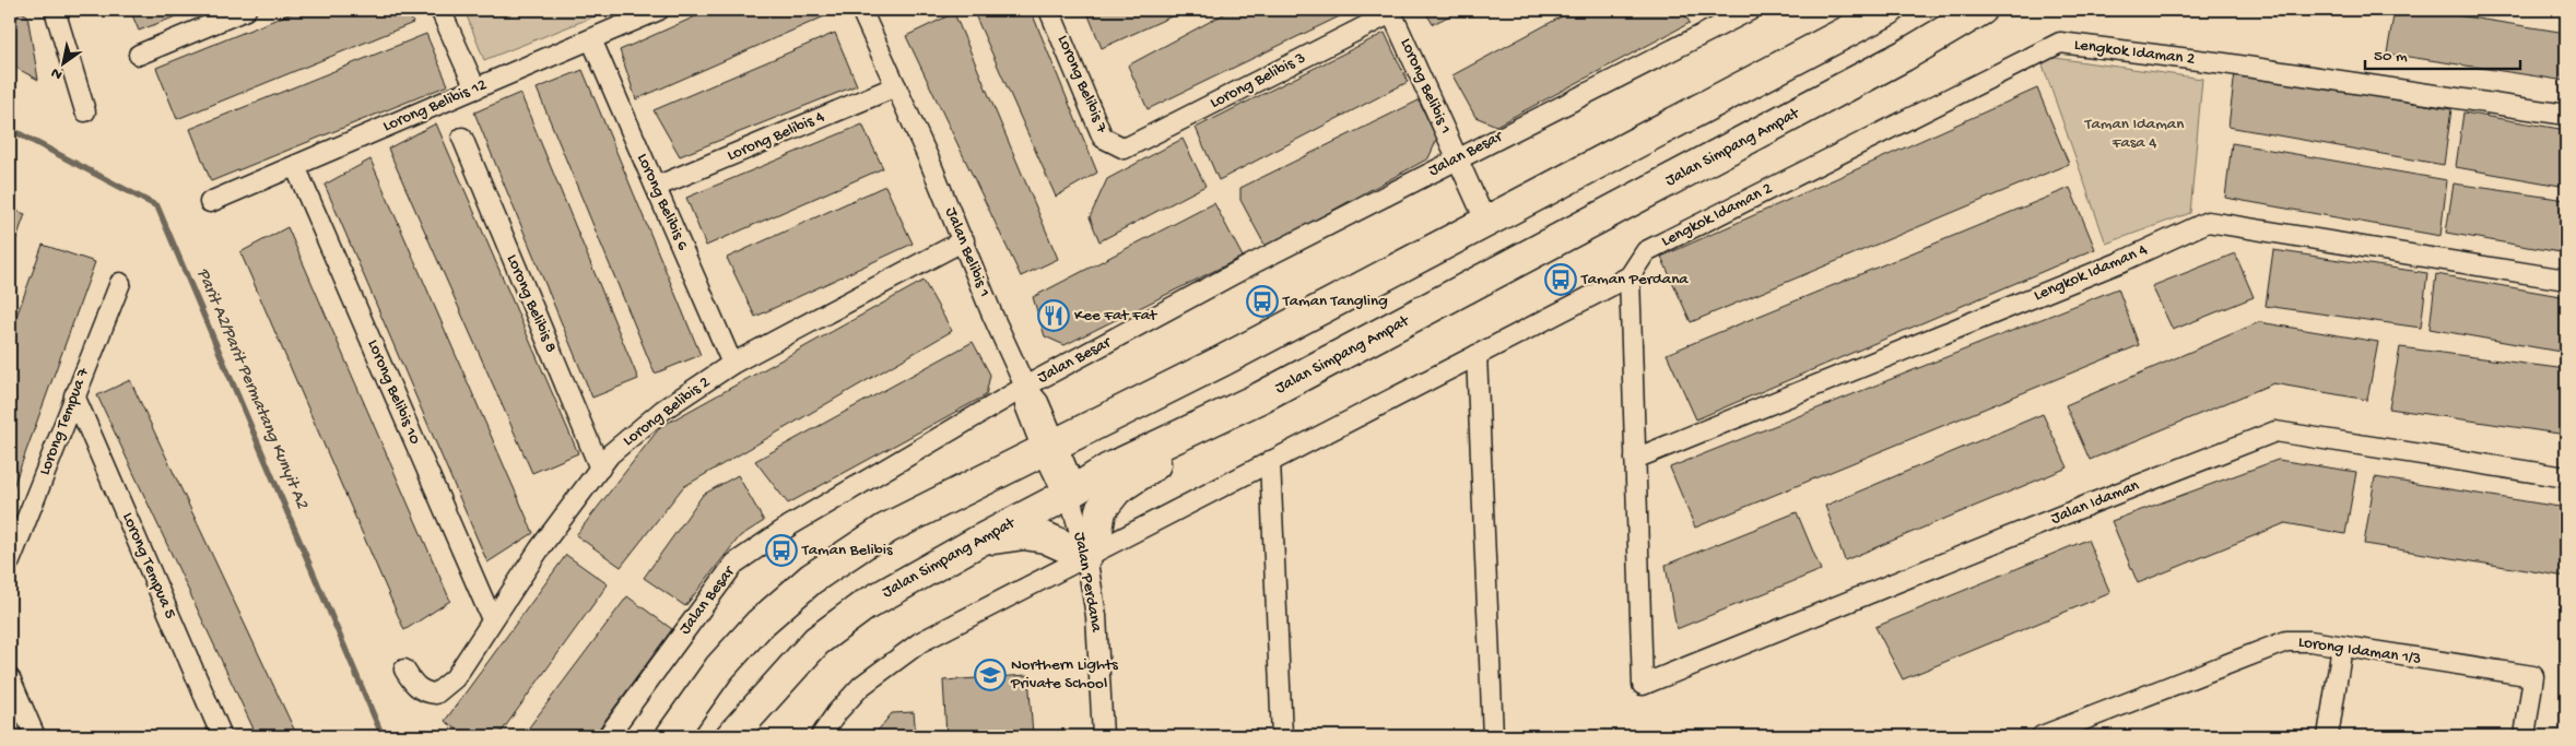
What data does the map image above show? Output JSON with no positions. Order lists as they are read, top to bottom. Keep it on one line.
{"streets":{"highway":["Jalan Simpang Ampat"],"street":["Lengkok Idaman 2","Lorong Belibis 3","Lorong Belibis 7","Lorong Belibis 1","Lorong Belibis 12","Lorong Belibis 4","Jalan Besar","Lorong Belibis 6","Jalan Belibis 1","Lengkok Idaman 4","Lorong Belibis 8","Lorong Belibis 10","Lorong Belibis 2","Lorong Tempua 7","Jalan Idaman","Lorong Tempua 5","Jalan Perdana","Lorong Idaman 1/3"]},"crossings":[["Lorong Belibis 3","Lorong Belibis 7"],["Lorong Belibis 3","Lorong Belibis 1"],["Lorong Belibis 1","Jalan Besar"],["Lorong Belibis 12","Lorong Belibis 6"],["Lorong Belibis 12","Lorong Belibis 10"],["Lorong Belibis 4","Lorong Belibis 6"],["Lorong Belibis 4","Jalan Belibis 1"],["Jalan Simpang Ampat","Jalan Belibis 1"],["Jalan Simpang Ampat","Jalan Perdana"],["Jalan Besar","Jalan Belibis 1"],["Lorong Belibis 6","Lorong Belibis 2"],["Jalan Belibis 1","Lorong Belibis 2"],["Jalan Belibis 1","Jalan Perdana"],["Lengkok Idaman 4","Jalan Idaman"],["Lorong Belibis 8","Lorong Belibis 2"],["Lorong Belibis 10","Lorong Belibis 2"],["Lorong Tempua 7","Lorong Tempua 5"]],"water":["Parit A2/Parit Permatang Kunyit A2"],"parks":["Taman Idaman Fasa 4"],"places":{"bus stop":["Taman Perdana","Taman Tangling","Taman Belibis"],"restaurant":["Kee Fat Fat"],"school or university":["Northern Lights Private School"]},"scale_bar":"50 m","north":"bottom left"}
